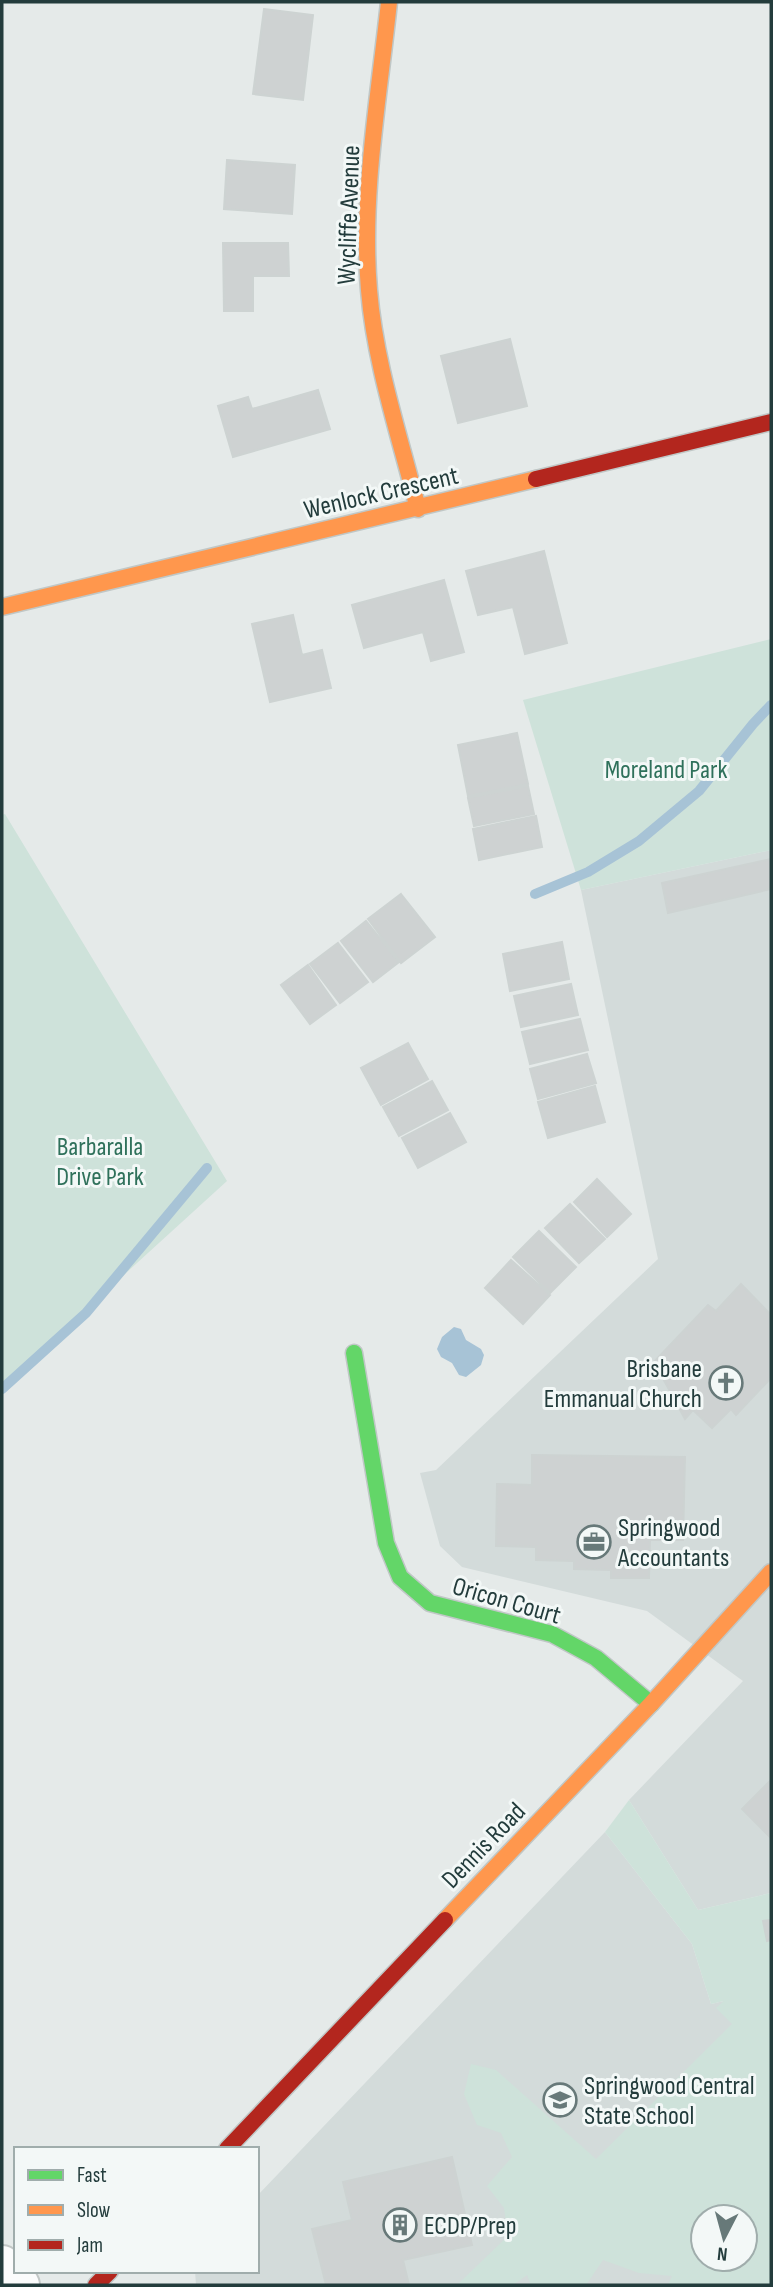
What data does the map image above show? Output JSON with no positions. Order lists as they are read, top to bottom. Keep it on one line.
{"streets":{"street":["Wycliffe Avenue","Wenlock Crescent","Oricon Court","Dennis Road"]},"crossings":[["Wycliffe Avenue","Wenlock Crescent"],["Oricon Court","Dennis Road"]],"parks":["Moreland Park","Barbaralla Drive Park"],"places":{"church":["Brisbane Emmanual Church"],"office":["Springwood Accountants"],"school or university":["Springwood Central State School"],"building":["ECDP/Prep"]},"legend":["Fast","Slow","Jam"],"north":"bottom"}
